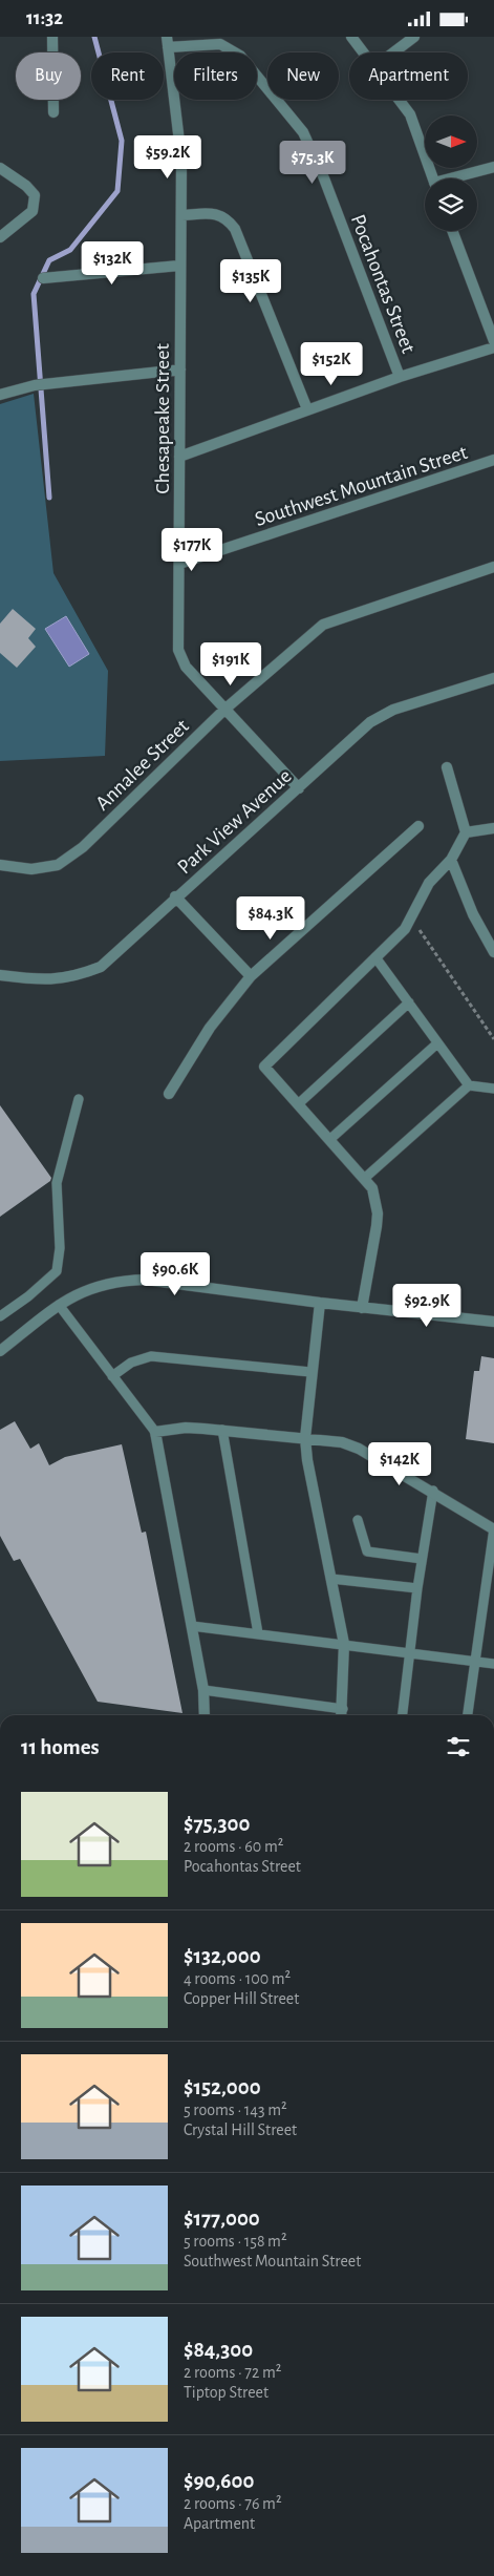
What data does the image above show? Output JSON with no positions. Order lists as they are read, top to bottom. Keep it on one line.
{"streets":{"street":["Pocahontas Street","Chesapeake Street","Southwest Mountain Street","Annalee Street","Park View Avenue"]},"crossings":[["Pocahontas Street","Chesapeake Street"],["Chesapeake Street","Southwest Mountain Street"],["Chesapeake Street","Annalee Street"],["Chesapeake Street","Park View Avenue"]],"north":"right","page":{"status":"11:32","chip":["Buy","Rent","Filters","New","Apartment"],"price":["$59.2K","$75.3K","$132K","$135K","$152K","$177K","$191K","$84.3K","$90.6K","$92.9K","$142K"],"heading":"11 homes","list":[{"name":"$75,300","note":"2 rooms · 60 m² · Pocahontas Street"},{"name":"$132,000","note":"4 rooms · 100 m² · Copper Hill Street"},{"name":"$152,000","note":"5 rooms · 143 m² · Crystal Hill Street"},{"name":"$177,000","note":"5 rooms · 158 m² · Southwest Mountain Street"},{"name":"$84,300","note":"2 rooms · 72 m² · Tiptop Street"},{"name":"$90,600","note":"2 rooms · 76 m² · Apartment"}]}}
